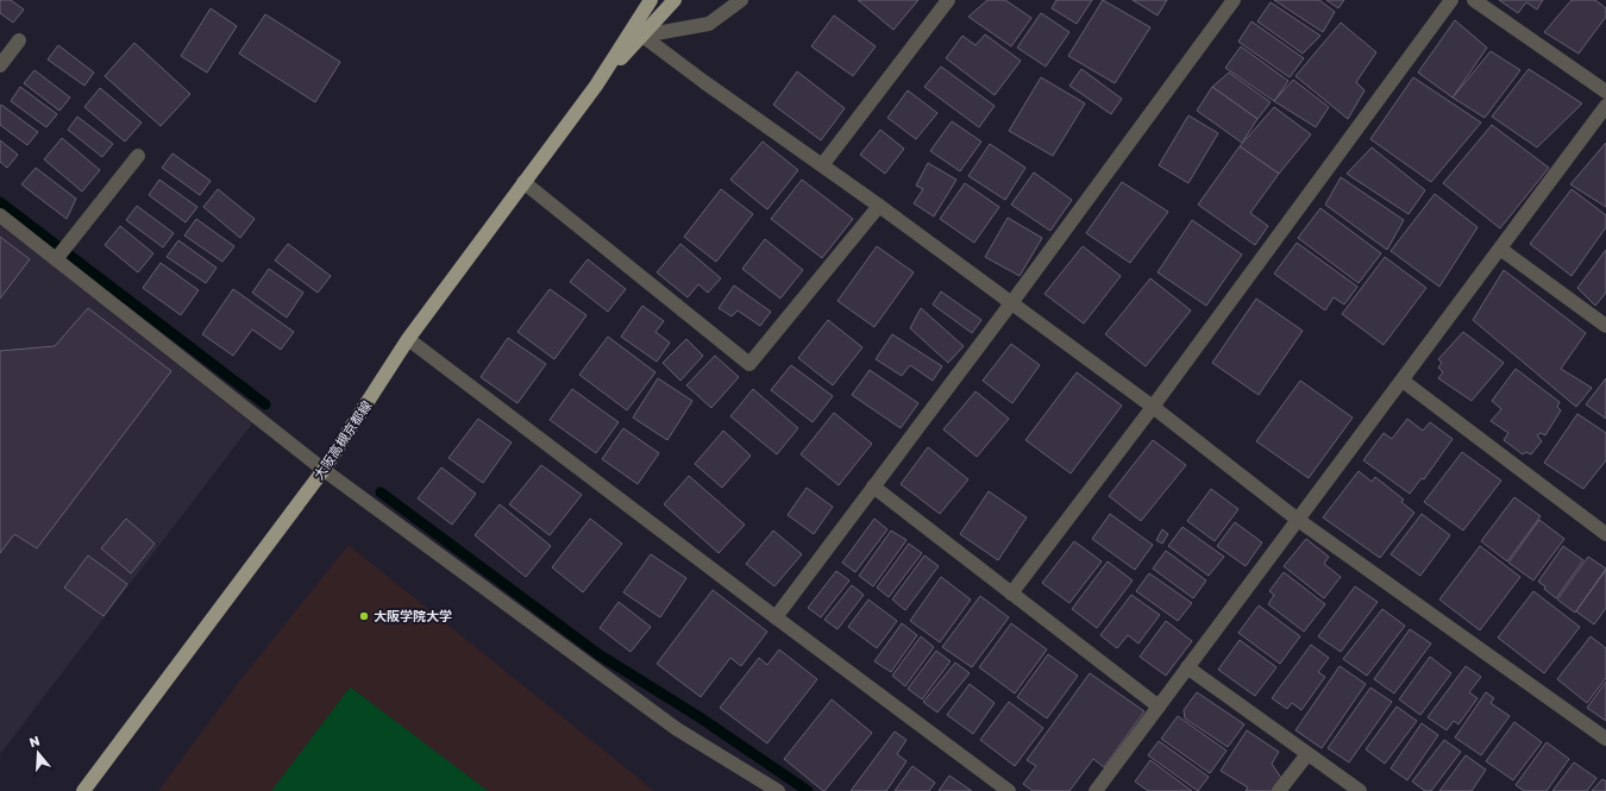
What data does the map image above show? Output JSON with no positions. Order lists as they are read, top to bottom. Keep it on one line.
{"streets":{"main road":["大阪高槻京都線"]},"places":["大阪学院大学"],"north":"top"}
